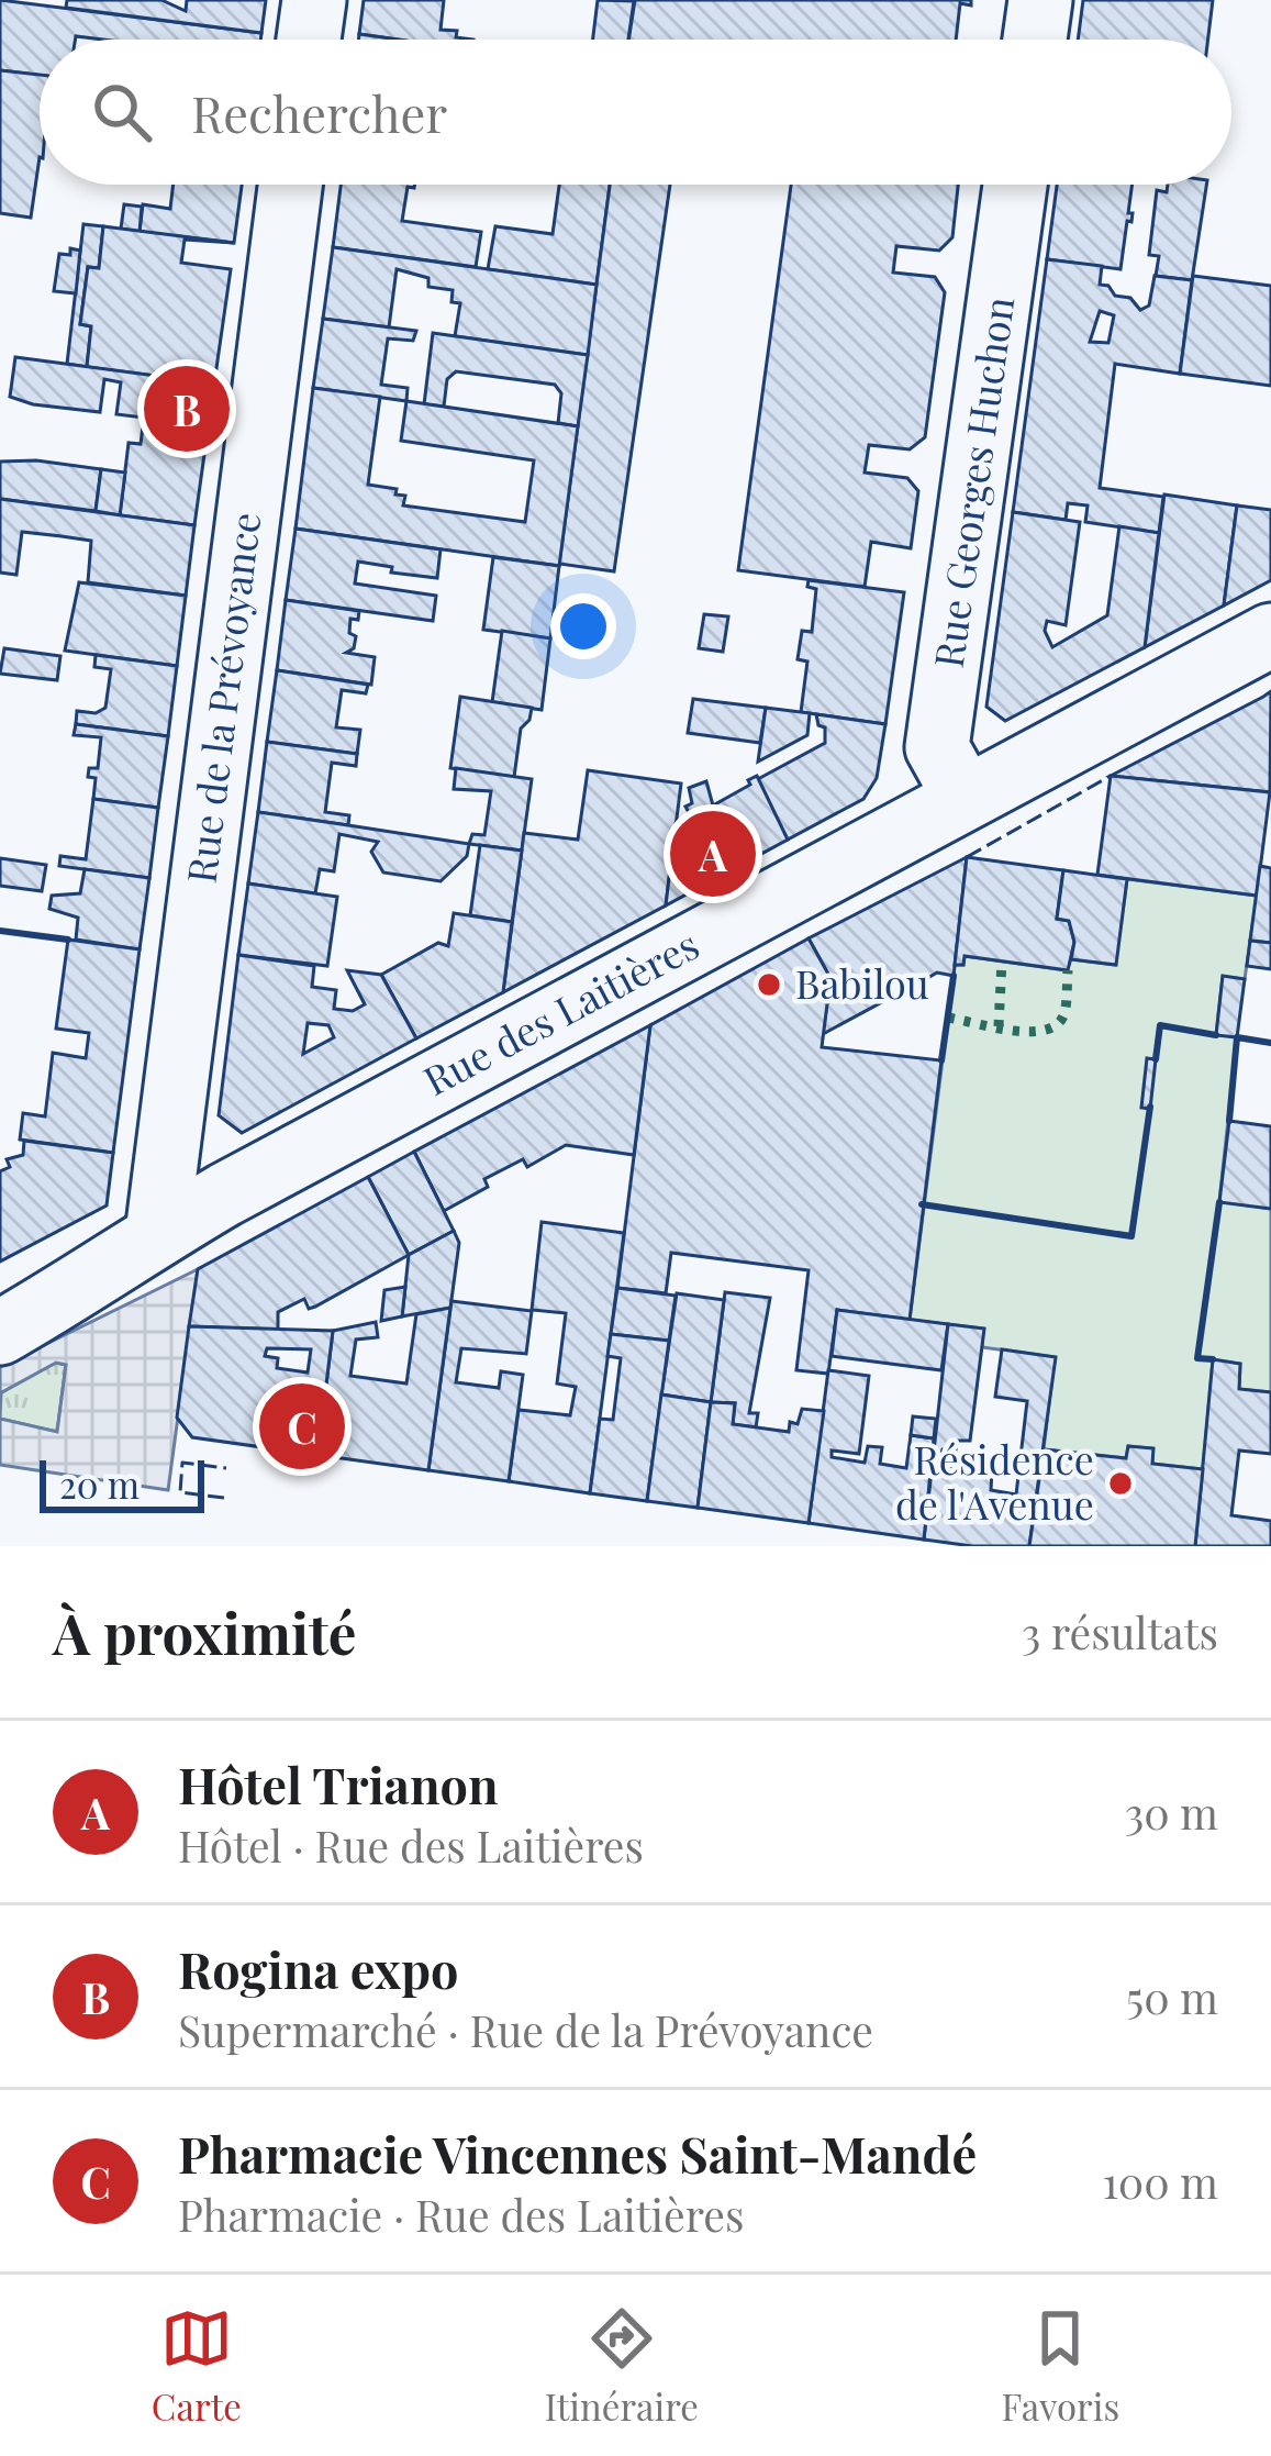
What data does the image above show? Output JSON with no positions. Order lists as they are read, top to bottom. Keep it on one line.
{"streets":{"street":["Rue Georges Huchon","Rue de la Prévoyance","Rue des Laitières"]},"crossings":[["Rue Georges Huchon","Rue des Laitières"],["Rue de la Prévoyance","Rue des Laitières"]],"places":["Babilou","Résidence de l'Avenue"],"scale_bar":"20 m","page":{"search":"Rechercher","pins":["B","A","C"],"scale":"20 m","heading":["À proximité","3 résultats"],"list":[{"mark":"A","name":"Hôtel Trianon","note":"Hôtel · Rue des Laitières","value":"30 m"},{"mark":"B","name":"Rogina expo","note":"Supermarché · Rue de la Prévoyance","value":"50 m"},{"mark":"C","name":"Pharmacie Vincennes Saint-Mandé","note":"Pharmacie · Rue des Laitières","value":"100 m"}],"nav":["Carte","Itinéraire","Favoris"]}}
